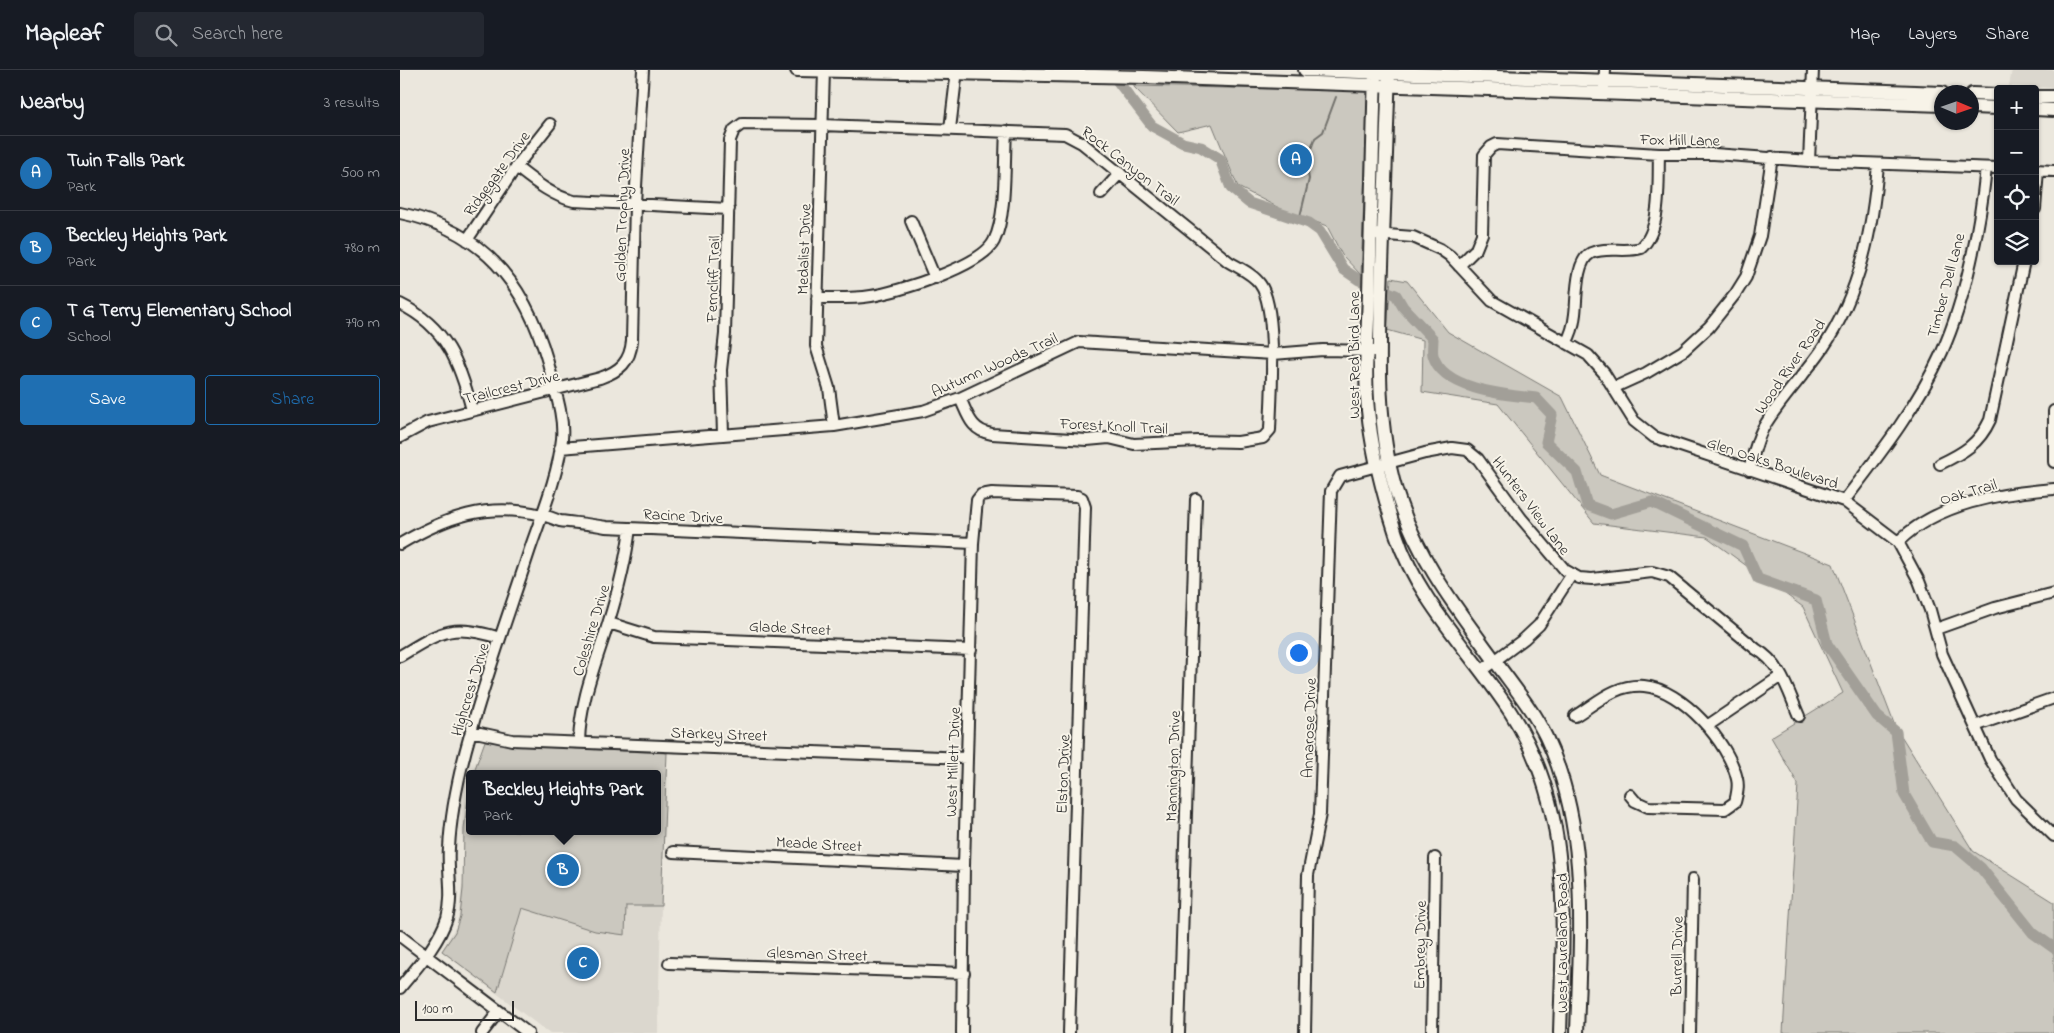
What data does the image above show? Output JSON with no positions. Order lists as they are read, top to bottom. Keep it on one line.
{"streets":{"main road":["West Red Bird Lane","West Laureland Road"],"street":["Fox Hill Lane","Rock Canyon Trail","Ridgegate Drive","Golden Trophy Drive","Medalist Drive","Ferncliff Trail","Timber Dell Lane","Autumn Woods Trail","Wood River Road","Trailcrest Drive","Forest Knoll Trail","Glen Oaks Boulevard","Oak Trail","Hunters View Lane","Racine Drive","Glade Street","Coleshire Drive","Highcrest Drive","Annarose Drive","Starkey Street","West Millett Drive","Mannington Drive","Elston Drive","Meade Street","Embrey Drive","Glesman Street","Burrell Drive"]},"crossings":[["Fox Hill Lane","Timber Dell Lane"],["Fox Hill Lane","Wood River Road"],["Fox Hill Lane","Glen Oaks Boulevard"],["Rock Canyon Trail","Medalist Drive"],["Rock Canyon Trail","Ferncliff Trail"],["Rock Canyon Trail","Autumn Woods Trail"],["Rock Canyon Trail","Forest Knoll Trail"],["Ridgegate Drive","Highcrest Drive"],["Golden Trophy Drive","Trailcrest Drive"],["Medalist Drive","Autumn Woods Trail"],["Ferncliff Trail","Autumn Woods Trail"],["Timber Dell Lane","Glen Oaks Boulevard"],["West Red Bird Lane","Autumn Woods Trail"],["West Red Bird Lane","Glen Oaks Boulevard"],["West Red Bird Lane","Hunters View Lane"],["West Red Bird Lane","Annarose Drive"],["West Red Bird Lane","West Laureland Road"],["Autumn Woods Trail","Forest Knoll Trail"],["Autumn Woods Trail","Highcrest Drive"],["Wood River Road","Glen Oaks Boulevard"],["Trailcrest Drive","Highcrest Drive"],["Glen Oaks Boulevard","Oak Trail"],["Hunters View Lane","Annarose Drive"],["Racine Drive","Coleshire Drive"],["Racine Drive","Highcrest Drive"],["Racine Drive","West Millett Drive"],["Glade Street","Coleshire Drive"],["Glade Street","West Millett Drive"],["Coleshire Drive","Starkey Street"],["Highcrest Drive","Starkey Street"],["Starkey Street","West Millett Drive"],["West Millett Drive","Elston Drive"],["West Millett Drive","Meade Street"],["West Millett Drive","Glesman Street"]],"scale_bar":"100 m","north":"right","page":{"header":"Mapleaf","search":"Search here","nav":["Map","Layers","Share"],"heading":["Nearby","3 results"],"map_buttons":["+","−"],"list":[{"mark":"A","name":"Twin Falls Park","note":"Park","value":"500 m"},{"mark":"B","name":"Beckley Heights Park","note":"Park","value":"780 m"},{"mark":"C","name":"T G Terry Elementary School","note":"School","value":"790 m"}],"pins":["A","B","C"],"buttons":["Save","Share"],"popup":["Beckley Heights Park","Park"],"scale":"100 m"}}
